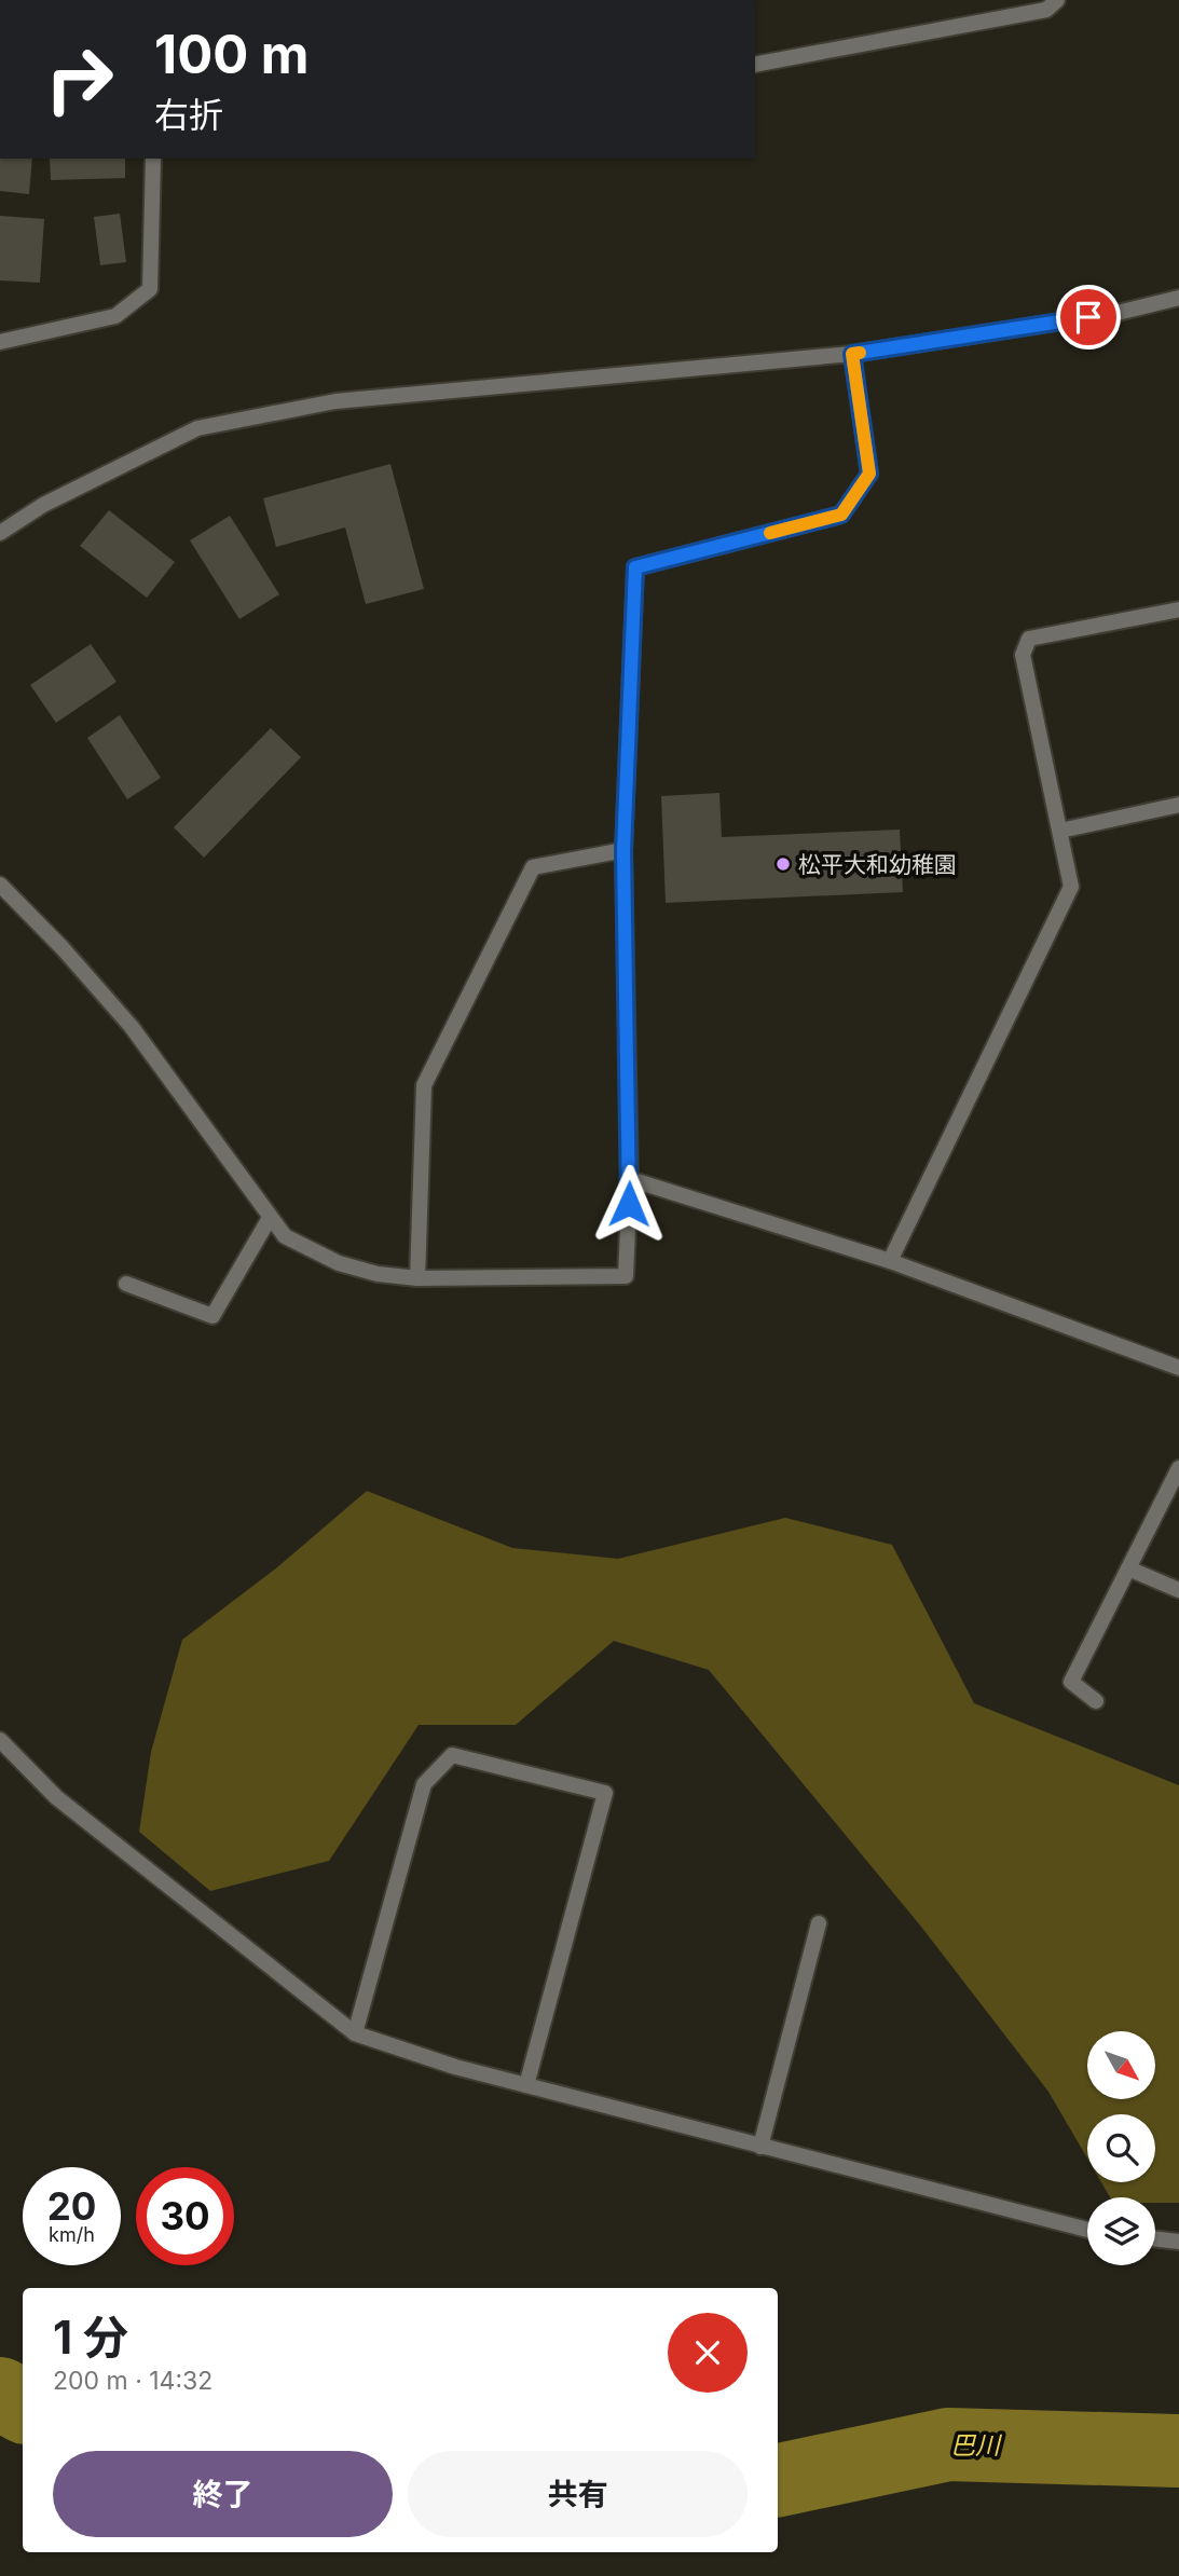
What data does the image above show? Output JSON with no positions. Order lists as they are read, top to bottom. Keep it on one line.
{"water":["巴川"],"places":["松平大和幼稚園"],"north":"bottom right","page":{"turn":["100 m","右折"],"speed":"20 km/h","limit":"30","heading":["1 分","200 m · 14:32"],"buttons":["終了","共有"]}}
